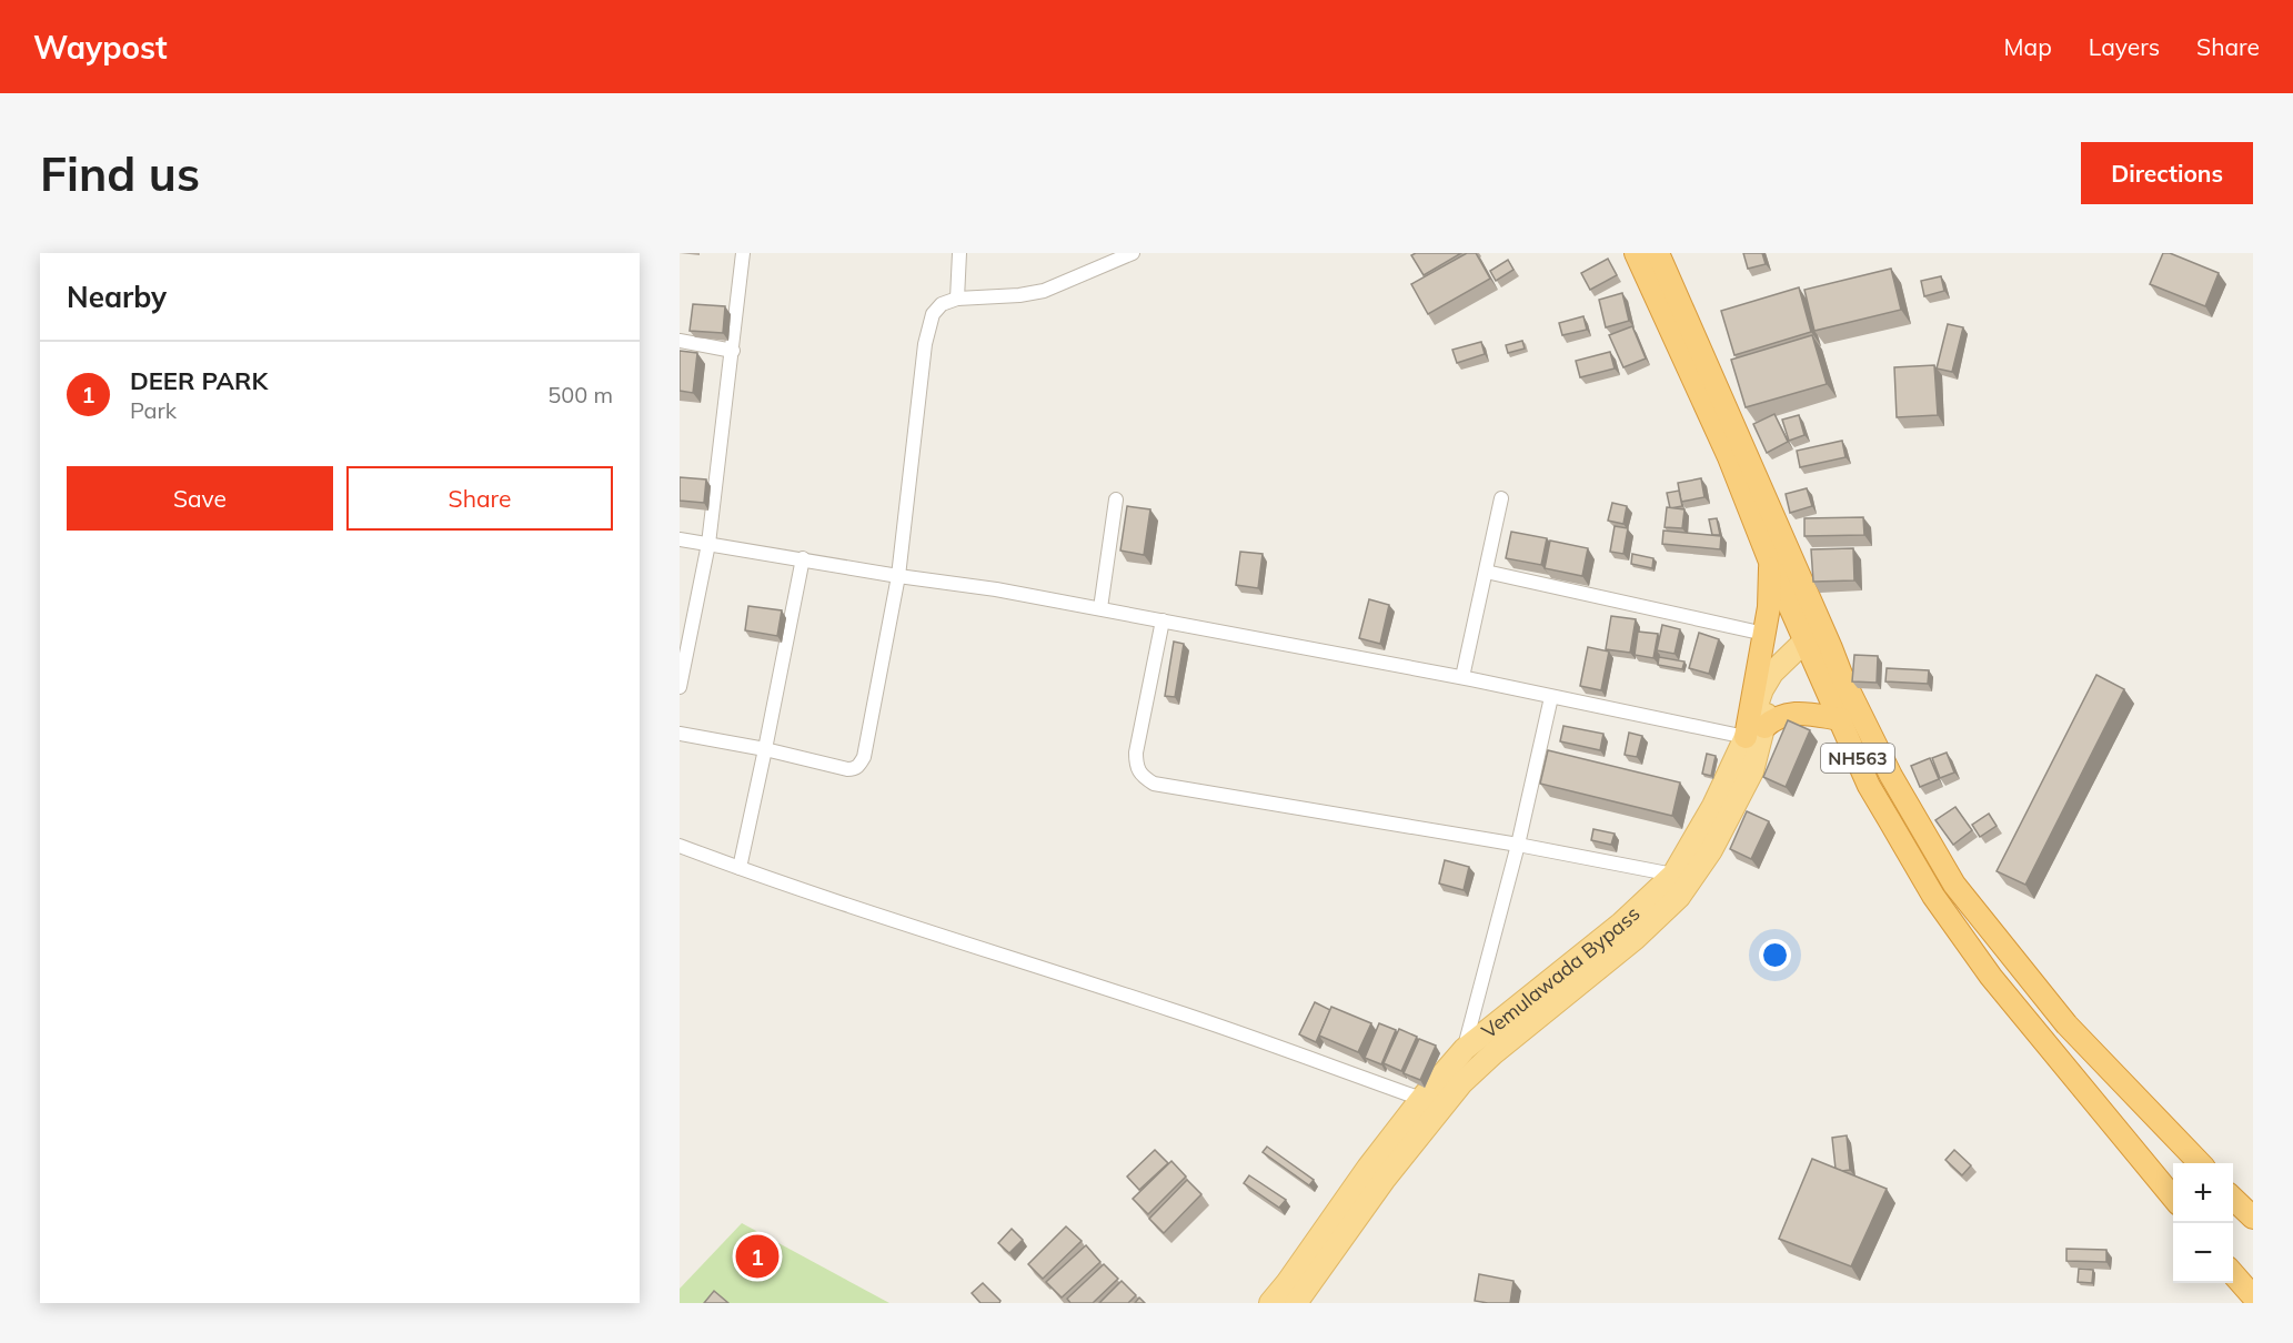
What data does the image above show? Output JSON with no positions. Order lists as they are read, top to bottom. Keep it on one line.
{"streets":{"highway":["NH563"],"main road":["Vemulawada Bypass"]},"crossings":[["NH563","Vemulawada Bypass"]],"page":{"header":"Waypost","nav":["Map","Layers","Share"],"buttons":["Directions",["Save","Share"]],"title":"Find us","heading":"Nearby","list":[{"mark":"1","name":"DEER PARK","note":"Park","value":"500 m"}],"map_buttons":["+","−"],"pins":"1"}}
